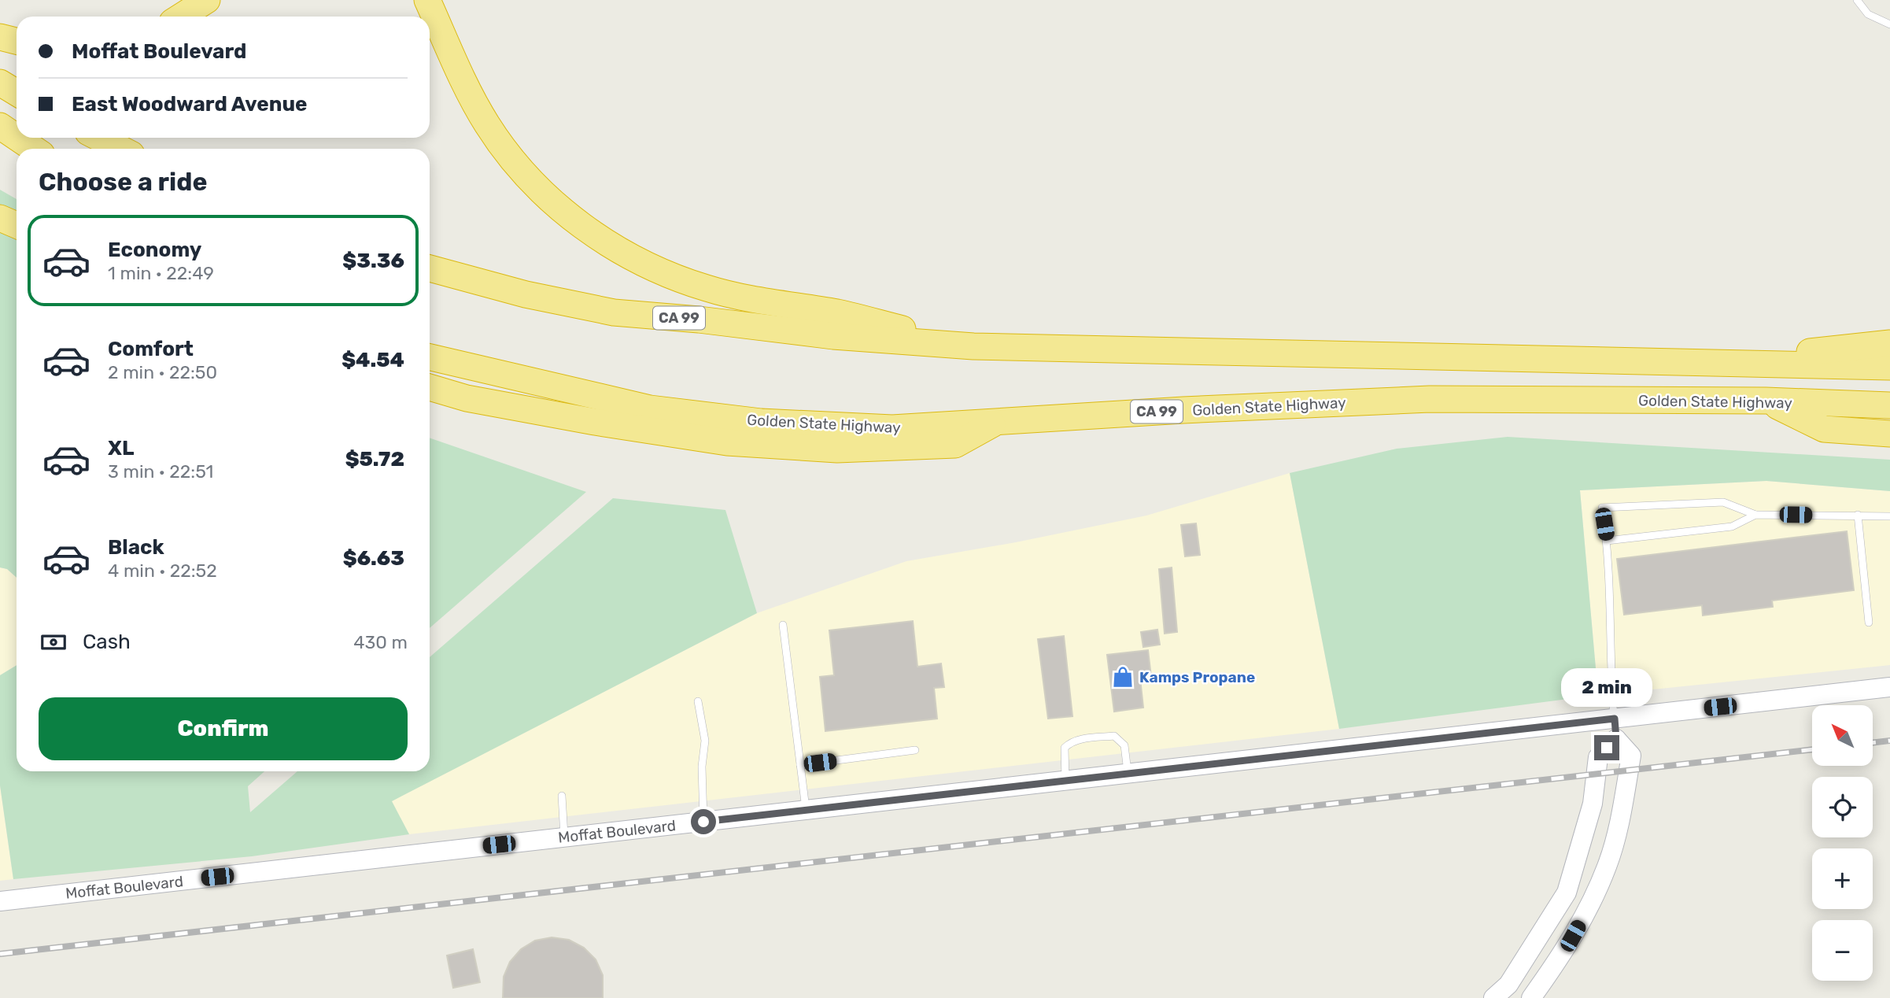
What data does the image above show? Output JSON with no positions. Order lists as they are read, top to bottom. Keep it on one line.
{"streets":{"highway":["CA 99","Golden State Highway"],"main road":["Moffat Boulevard"]},"places":{"shop":["Kamps Propane"]},"north":"top left","page":{"banner":["Moffat Boulevard","East Woodward Avenue"],"heading":"Choose a ride","list":[{"name":"Economy","note":"1 min · 22:49","value":"$3.36"},{"name":"Comfort","note":"2 min · 22:50","value":"$4.54"},{"name":"XL","note":"3 min · 22:51","value":"$5.72"},{"name":"Black","note":"4 min · 22:52","value":"$6.63"}],"pay":["Cash","430 m"],"bubble":"2 min","buttons":"Confirm","map_buttons":["+","−"]}}
